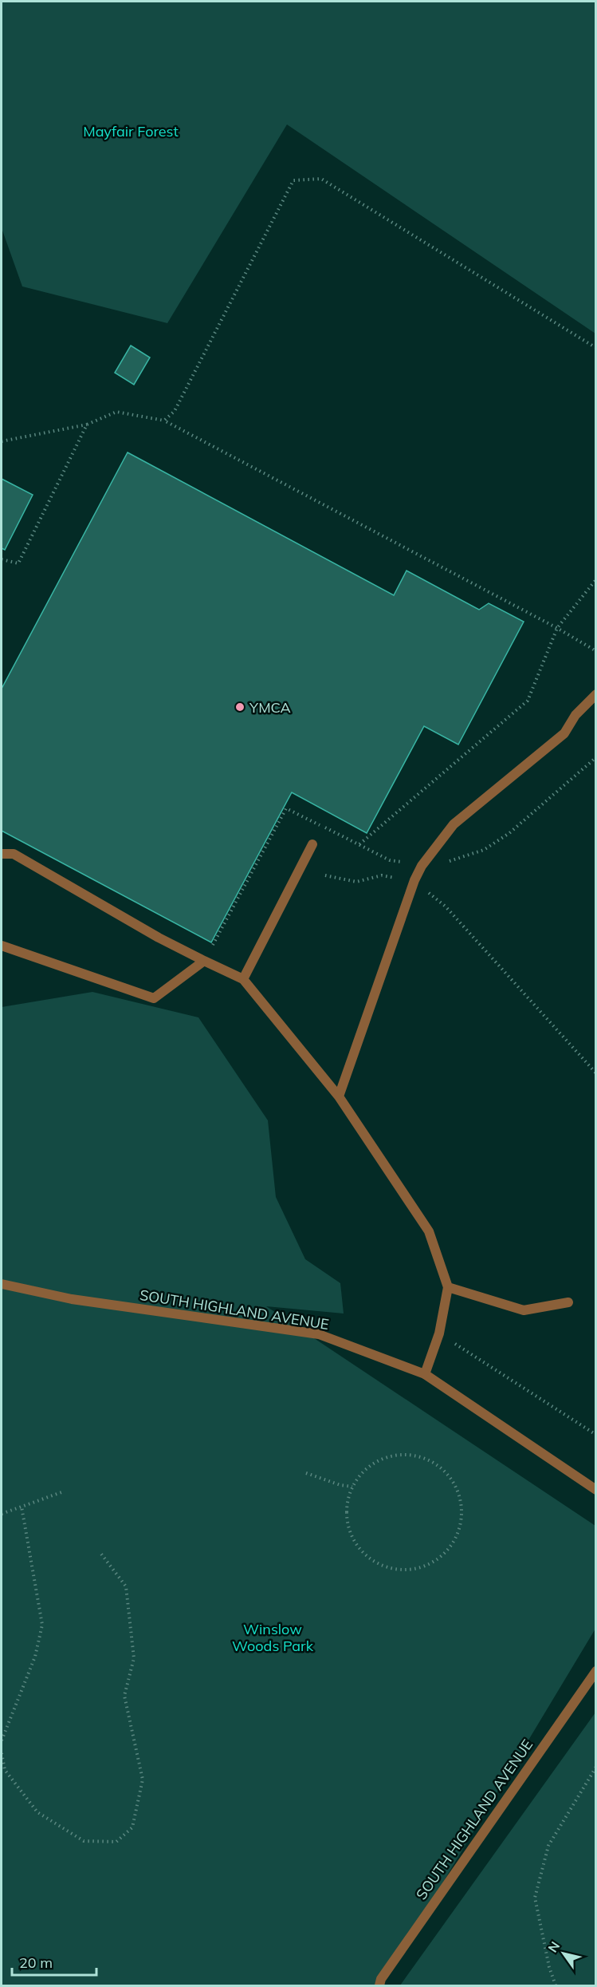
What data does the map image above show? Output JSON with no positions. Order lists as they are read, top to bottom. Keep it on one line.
{"streets":{"street":["SOUTH HIGHLAND AVENUE"]},"parks":["Mayfair Forest","Winslow Woods Park"],"places":["YMCA"],"scale_bar":"20 m","north":"top left"}
